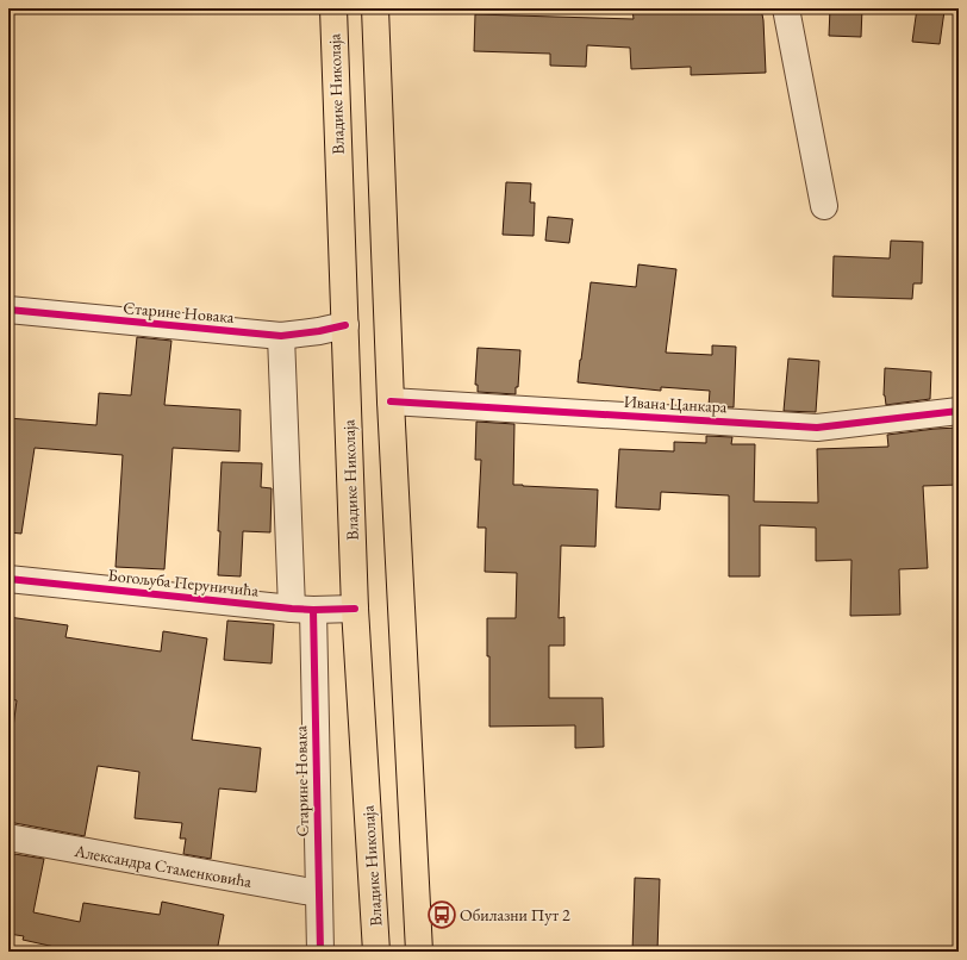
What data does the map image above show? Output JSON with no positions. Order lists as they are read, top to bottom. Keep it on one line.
{"streets":{"main road":["Владике Николаја"],"street":["Старине Новака","Ивана Цанкара","Богољуба Перуничића","Александра Стаменковића"]},"crossings":[["Владике Николаја","Старине Новака"],["Владике Николаја","Богољуба Перуничића"],["Старине Новака","Богољуба Перуничића"],["Старине Новака","Александра Стаменковића"]],"places":{"bus stop":["Обилазни Пут 2"]}}
